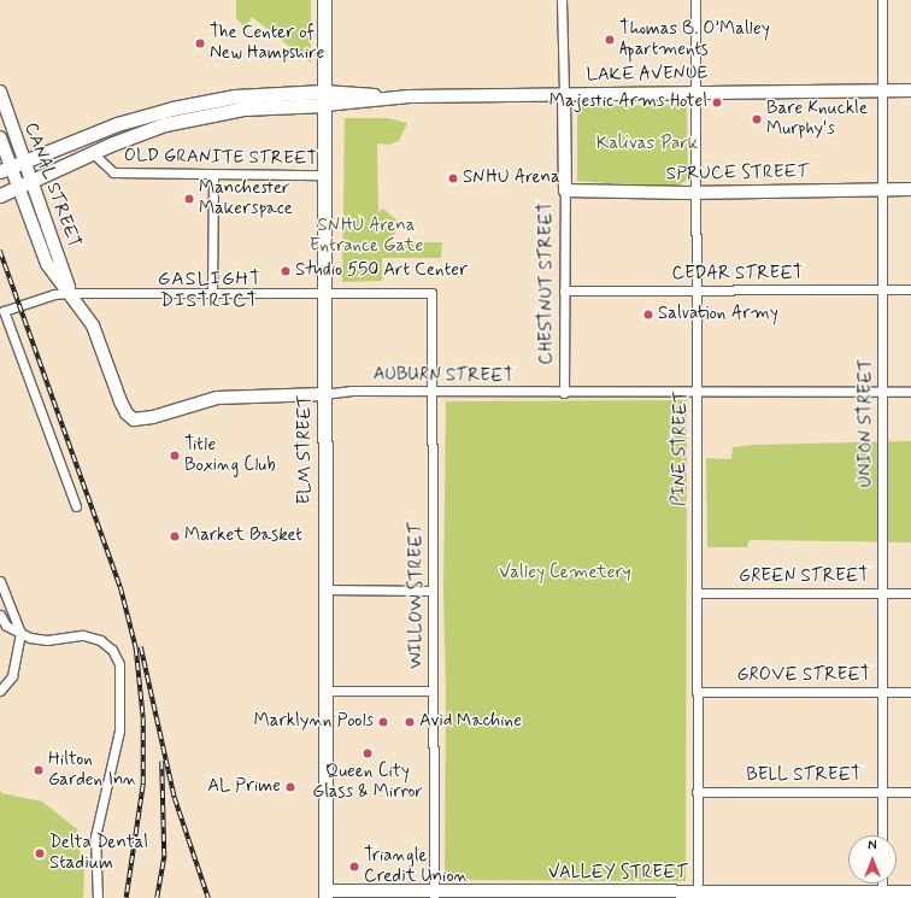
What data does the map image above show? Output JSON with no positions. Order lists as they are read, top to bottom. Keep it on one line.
{"streets":{"main road":["ELM STREET"],"street":["LAKE AVENUE","OLD GRANITE STREET","SPRUCE STREET","CANAL STREET","CEDAR STREET","CHESTNUT STREET","AUBURN STREET","UNION STREET","PINE STREET","GREEN STREET","WILLOW STREET","GROVE STREET","BELL STREET","VALLEY STREET"]},"crossings":[["LAKE AVENUE","CHESTNUT STREET"],["LAKE AVENUE","UNION STREET"],["LAKE AVENUE","PINE STREET"],["LAKE AVENUE","ELM STREET"],["OLD GRANITE STREET","ELM STREET"],["SPRUCE STREET","CHESTNUT STREET"],["SPRUCE STREET","UNION STREET"],["SPRUCE STREET","PINE STREET"],["CANAL STREET","AUBURN STREET"],["CANAL STREET","ELM STREET"],["CEDAR STREET","CHESTNUT STREET"],["CEDAR STREET","UNION STREET"],["CEDAR STREET","PINE STREET"],["CHESTNUT STREET","AUBURN STREET"],["AUBURN STREET","UNION STREET"],["AUBURN STREET","PINE STREET"],["AUBURN STREET","ELM STREET"],["AUBURN STREET","WILLOW STREET"],["UNION STREET","GREEN STREET"],["UNION STREET","GROVE STREET"],["UNION STREET","BELL STREET"],["PINE STREET","GREEN STREET"],["PINE STREET","GROVE STREET"],["PINE STREET","BELL STREET"],["PINE STREET","VALLEY STREET"],["ELM STREET","WILLOW STREET"],["ELM STREET","VALLEY STREET"],["WILLOW STREET","VALLEY STREET"]],"districts":["GASLIGHT DISTRICT"],"parks":["Kalivas Park","SNHU Arena Entrance Gate","Valley Cemetery"],"places":["Thomas B. O’Malley Apartments","The Center of New Hampshire","Majestic Arms Hotel","Bare Knuckle Murphy's","SNHU Arena","Manchester Makerspace","Studio 550 Art Center","Salvation Army","Title Boxing Club","Market Basket","Marklynn Pools","Avid Machine","Queen City Glass & Mirror","Hilton Garden Inn","AL Prime","Delta Dental Stadium","Triangle Credit Union"],"north":"top"}
